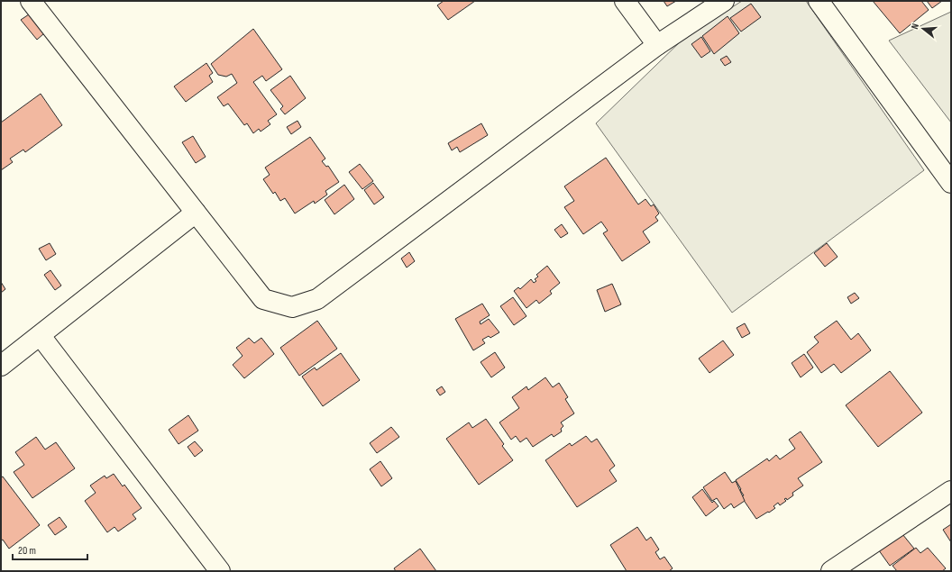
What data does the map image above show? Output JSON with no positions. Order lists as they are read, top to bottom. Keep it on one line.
{"scale_bar":"20 m","north":"left"}
